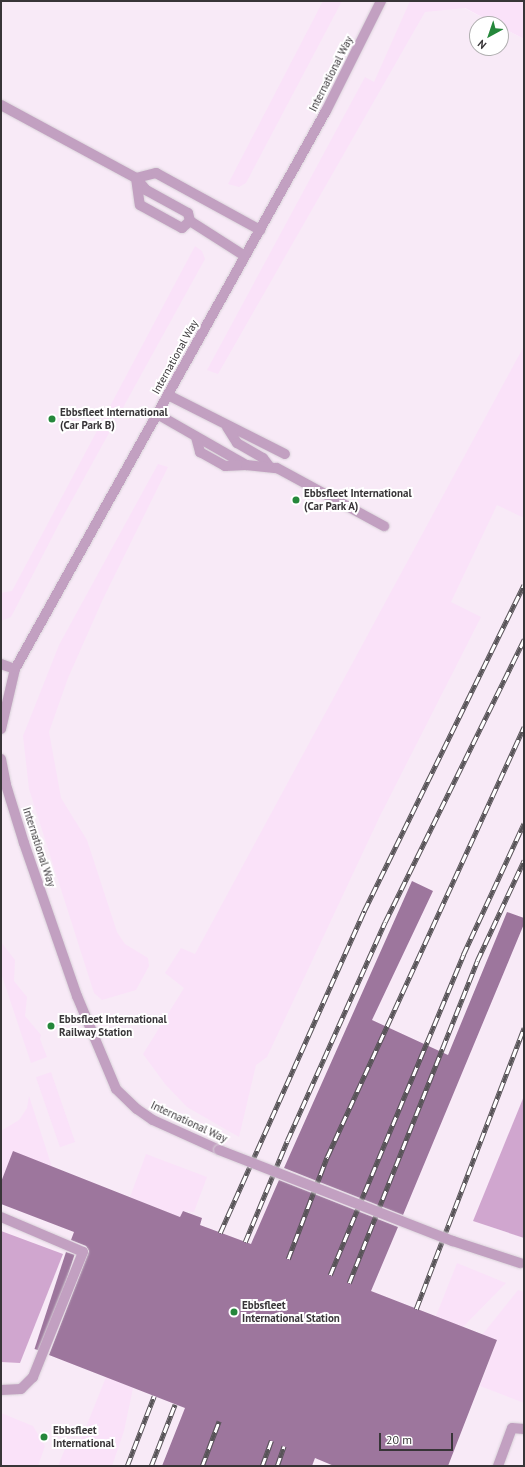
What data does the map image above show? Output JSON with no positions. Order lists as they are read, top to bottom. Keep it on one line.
{"streets":{"street":["International Way"]},"places":["Ebbsfleet International (Car Park B)","Ebbsfleet International (Car Park A)","Ebbsfleet International Railway Station","Ebbsfleet International Station","Ebbsfleet International"],"scale_bar":"20 m","north":"bottom left"}
